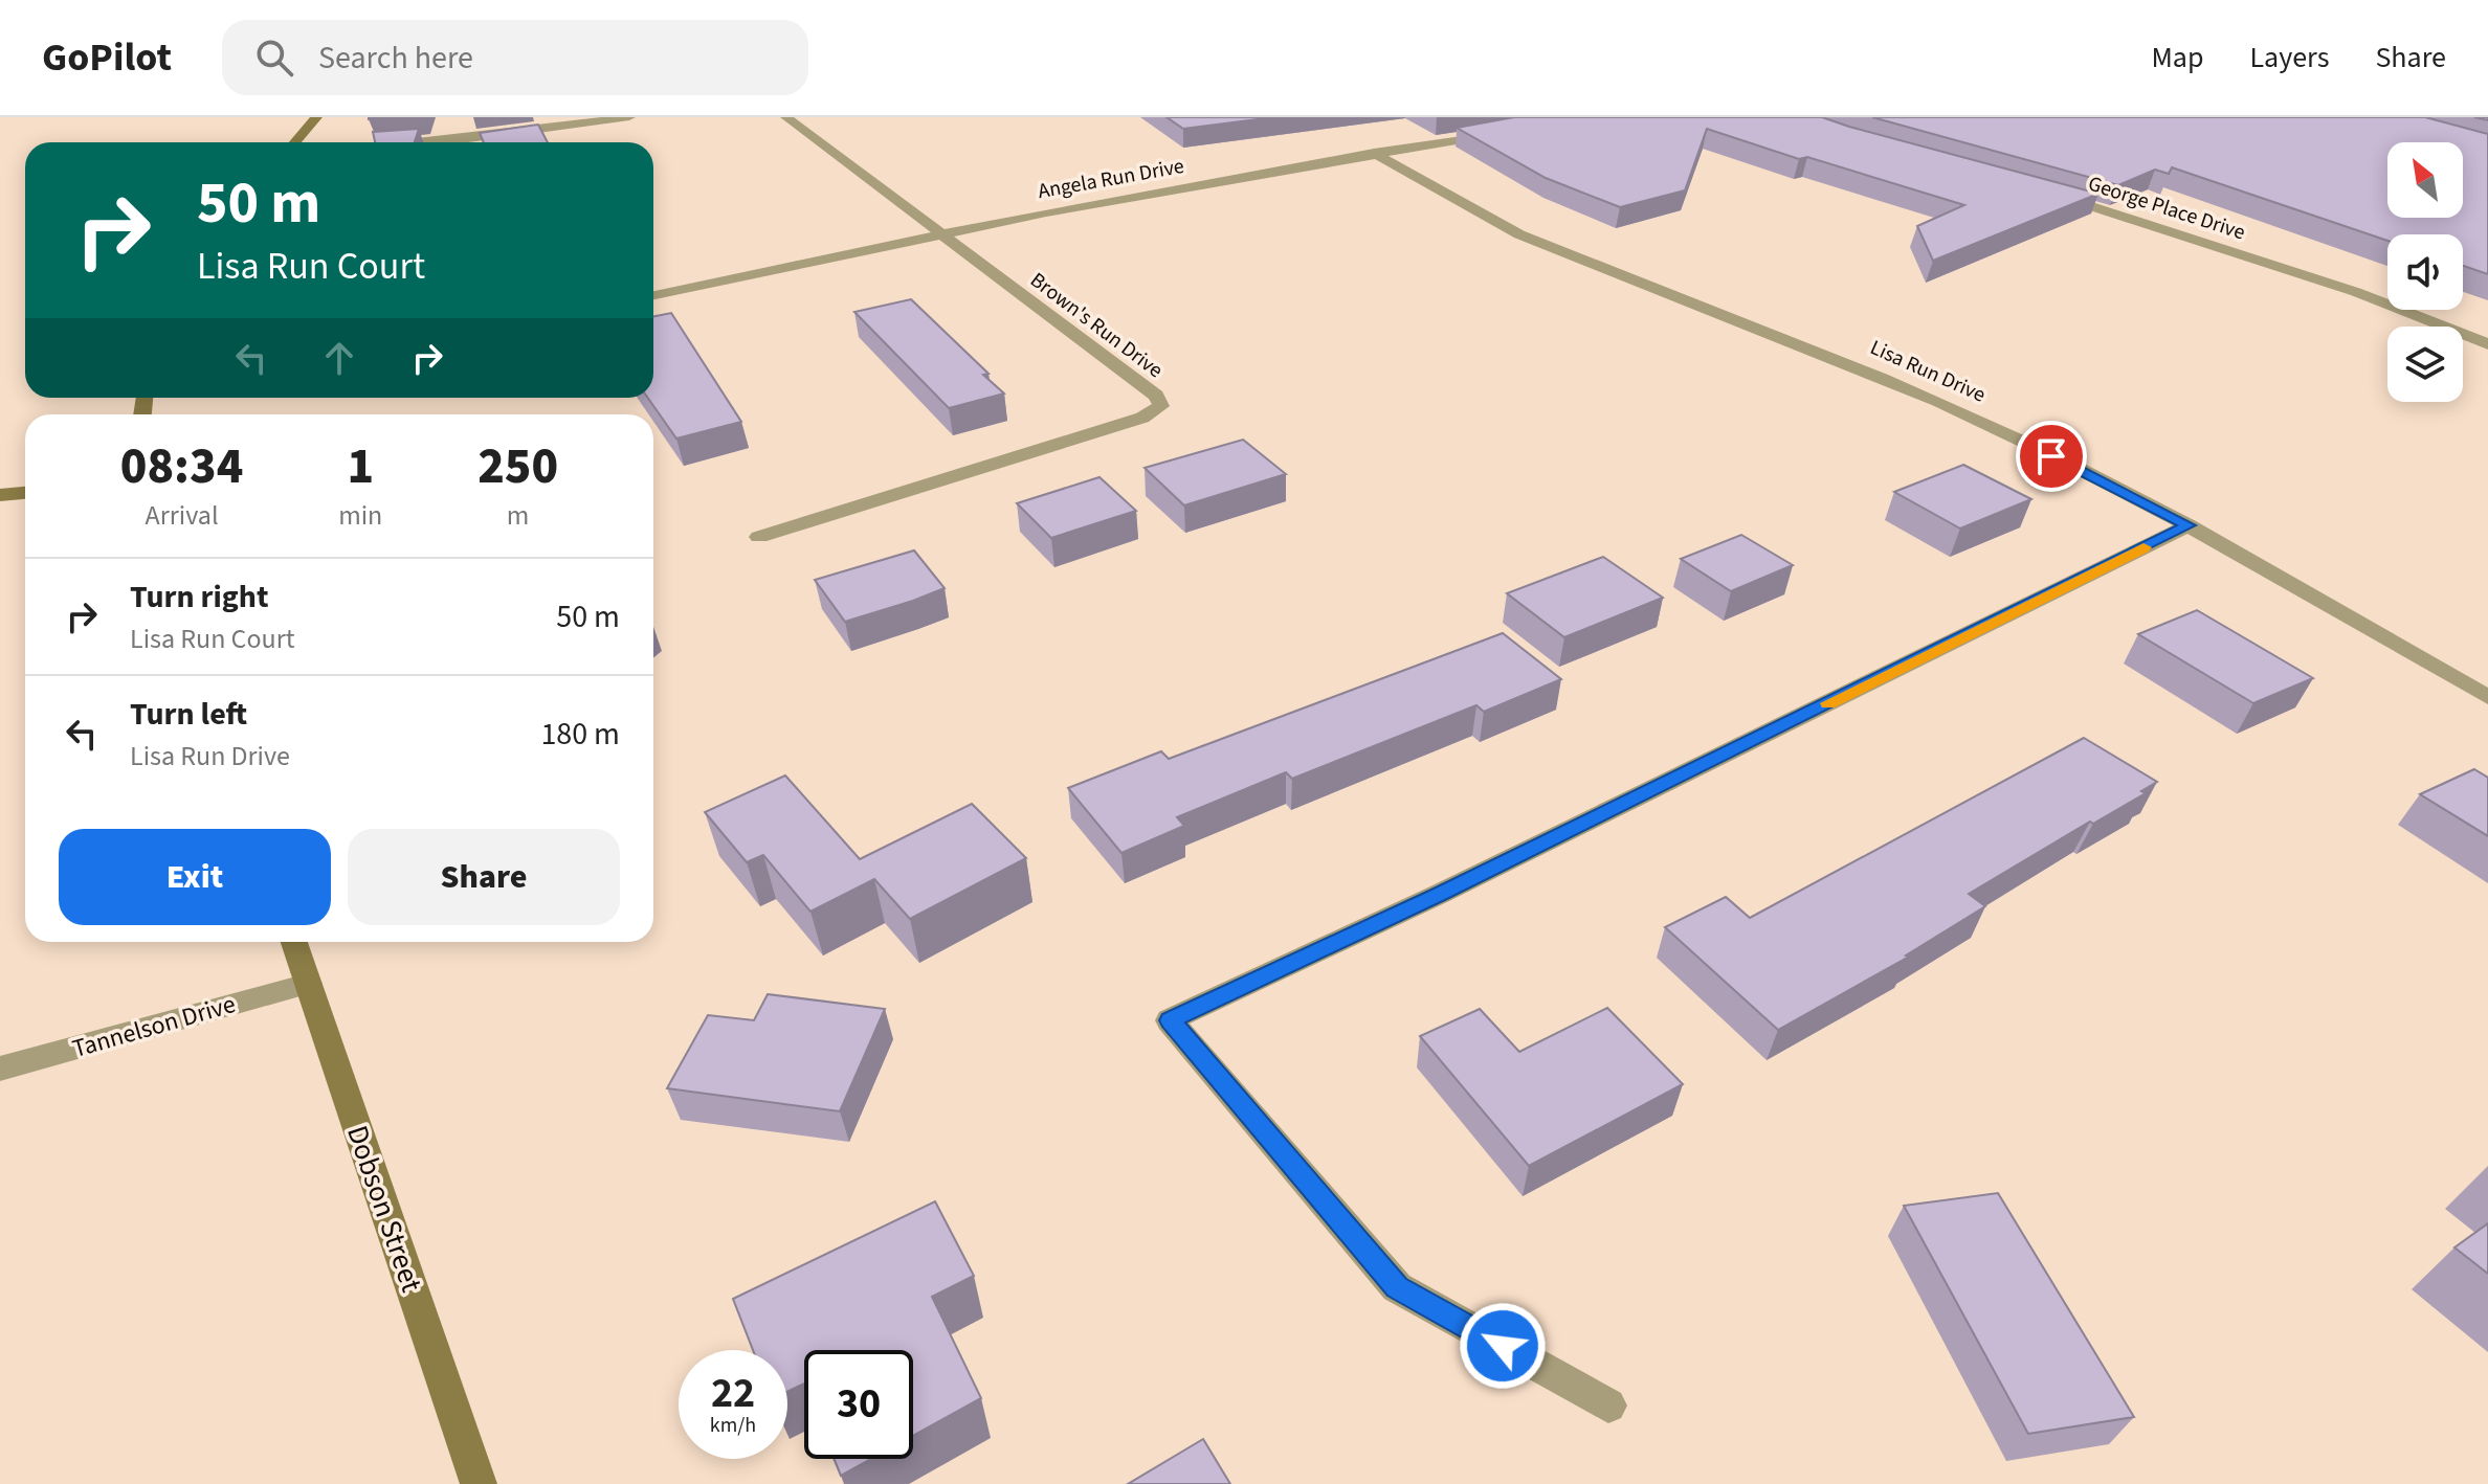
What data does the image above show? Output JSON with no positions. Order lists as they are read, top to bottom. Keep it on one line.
{"streets":{"street":["Angela Run Drive","George Place Drive","Brown's Run Drive","Lisa Run Drive","Tannelson Drive","Dobson Street"]},"crossings":[["Angela Run Drive","Brown's Run Drive"],["Angela Run Drive","Lisa Run Drive"],["Tannelson Drive","Dobson Street"]],"north":"top left","page":{"header":"GoPilot","search":"Search here","nav":["Map","Layers","Share"],"turn":["50 m","Lisa Run Court"],"eta":["08:34","Arrival","1","min","250","m"],"list":[{"name":"Turn right","note":"Lisa Run Court","value":"50 m"},{"name":"Turn left","note":"Lisa Run Drive","value":"180 m"}],"buttons":["Exit","Share"],"speed":"22 km/h","limit":"30"}}
